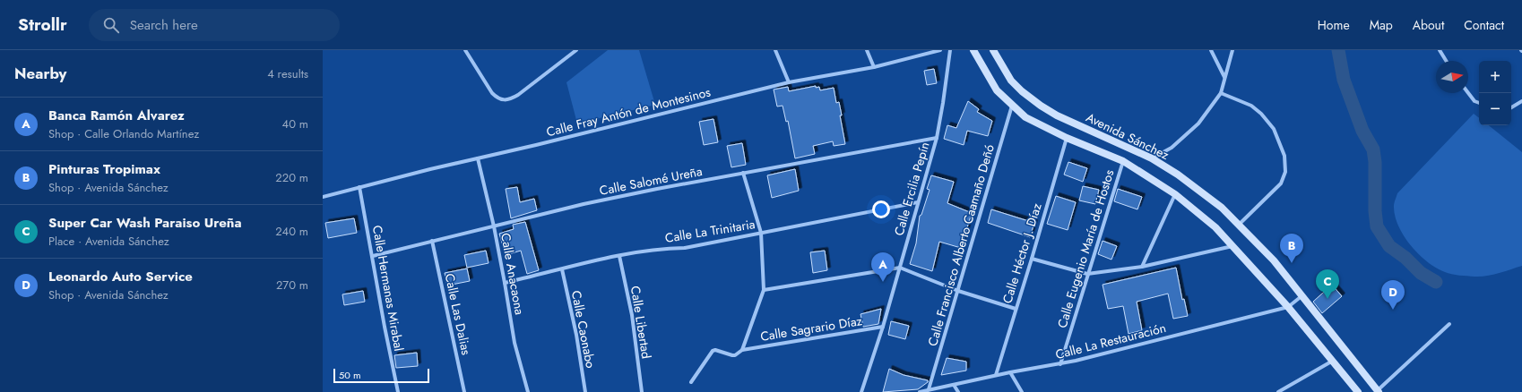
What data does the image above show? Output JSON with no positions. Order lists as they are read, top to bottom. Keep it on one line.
{"streets":{"street":["Calle Fray Antón de Montesinos","Avenida Sánchez","Calle Salomé Ureña","Calle Ercilia Pepín","Calle La Trinitaria","Calle Francisco Alberto Caamaño Deñó","Calle Eugenio María de Hostos","Calle Héctor J. Díaz","Calle Anacaona","Calle Hermanas Mirabal","Calle Las Dalias","Calle Libertad","Calle Sagrario Díaz","Calle Caonabo","Calle La Restauración"]},"crossings":[["Calle Fray Antón de Montesinos","Calle Anacaona"],["Calle Fray Antón de Montesinos","Calle Hermanas Mirabal"],["Avenida Sánchez","Calle Francisco Alberto Caamaño Deñó"],["Avenida Sánchez","Calle Eugenio María de Hostos"],["Avenida Sánchez","Calle Héctor J. Díaz"],["Avenida Sánchez","Calle La Restauración"],["Calle Salomé Ureña","Calle Ercilia Pepín"],["Calle Salomé Ureña","Calle Anacaona"],["Calle Salomé Ureña","Calle Hermanas Mirabal"],["Calle Salomé Ureña","Calle Las Dalias"],["Calle Ercilia Pepín","Calle La Trinitaria"],["Calle Ercilia Pepín","Calle Sagrario Díaz"],["Calle La Trinitaria","Calle Anacaona"],["Calle La Trinitaria","Calle Libertad"],["Calle La Trinitaria","Calle Caonabo"],["Calle Francisco Alberto Caamaño Deñó","Calle La Restauración"],["Calle Eugenio María de Hostos","Calle La Restauración"],["Calle Héctor J. Díaz","Calle La Restauración"]],"scale_bar":"50 m","north":"right","page":{"header":"Strollr","search":"Search here","nav":["Home","Map","About","Contact"],"heading":["Nearby","4 results"],"map_buttons":["+","−"],"list":[{"mark":"A","name":"Banca Ramón Alvarez","note":"Shop · Calle Orlando Martínez","value":"40 m"},{"mark":"B","name":"Pinturas Tropimax","note":"Shop · Avenida Sánchez","value":"220 m"},{"mark":"C","name":"Super Car Wash Paraiso Ureña","note":"Place · Avenida Sánchez","value":"240 m"},{"mark":"D","name":"Leonardo Auto Service","note":"Shop · Avenida Sánchez","value":"270 m"}],"pins":["B","A","C","D"],"scale":"50 m"}}
